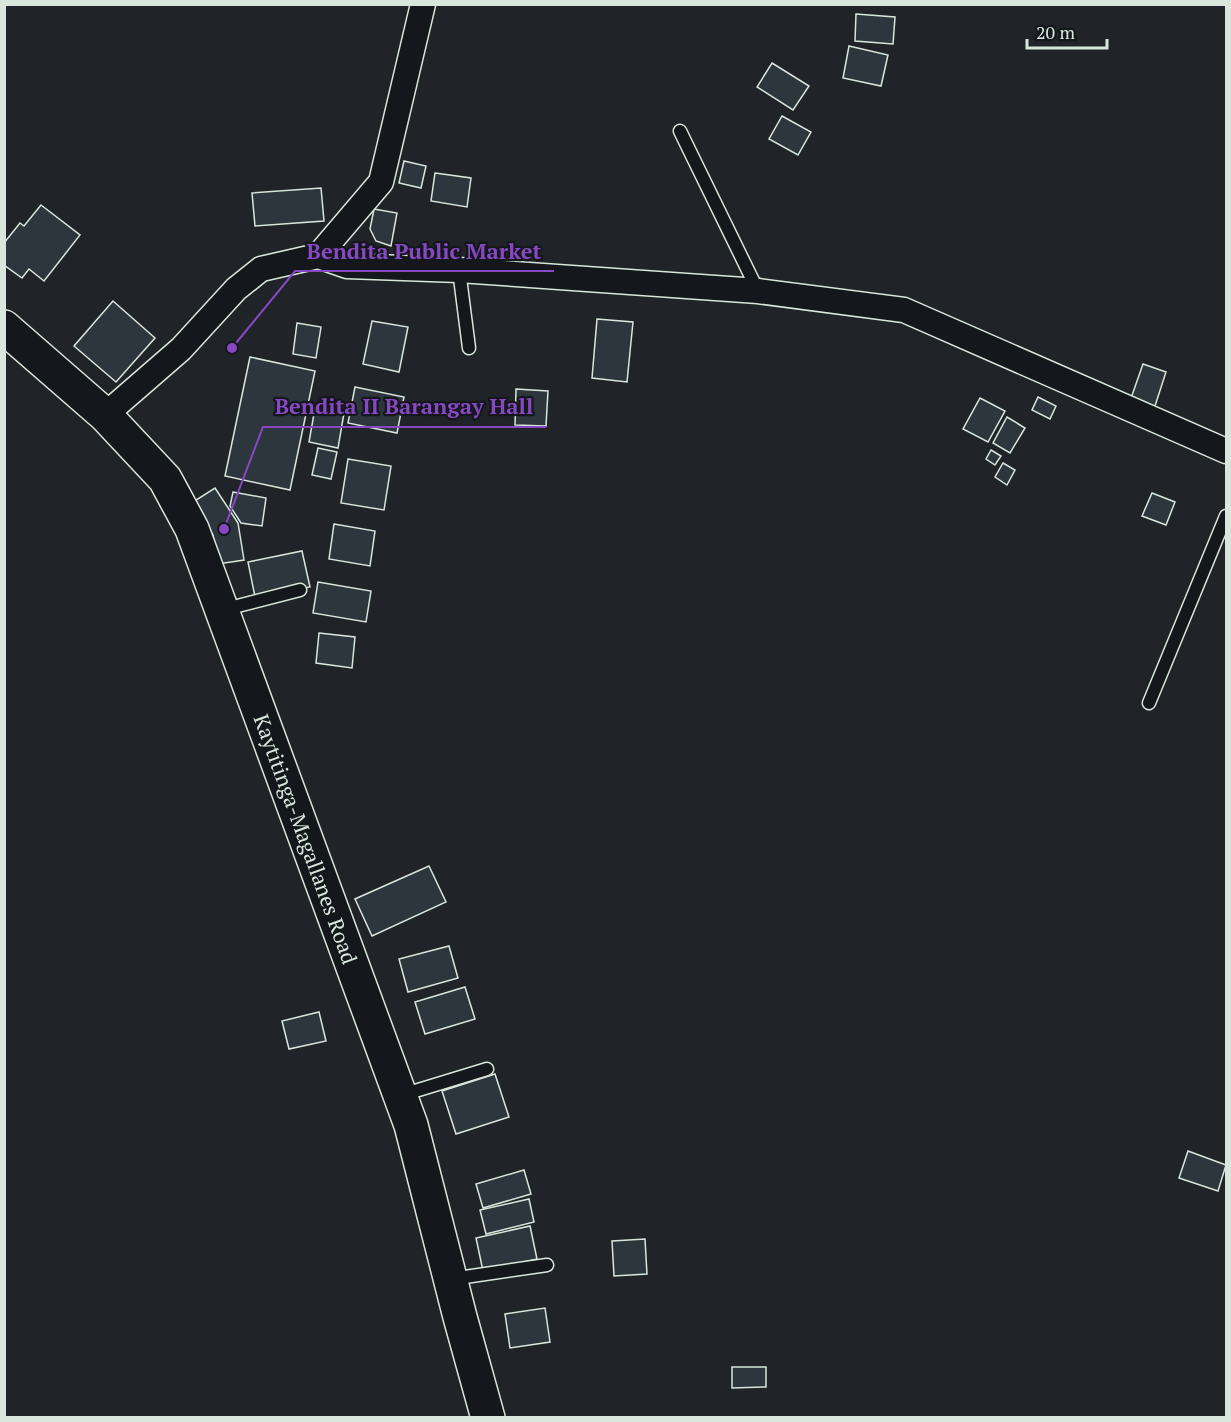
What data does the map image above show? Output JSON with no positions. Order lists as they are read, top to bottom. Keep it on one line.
{"streets":{"main road":["Kaytitinga-Magallanes Road"]},"places":["Bendita Public Market","Bendita II Barangay Hall"],"scale_bar":"20 m"}
